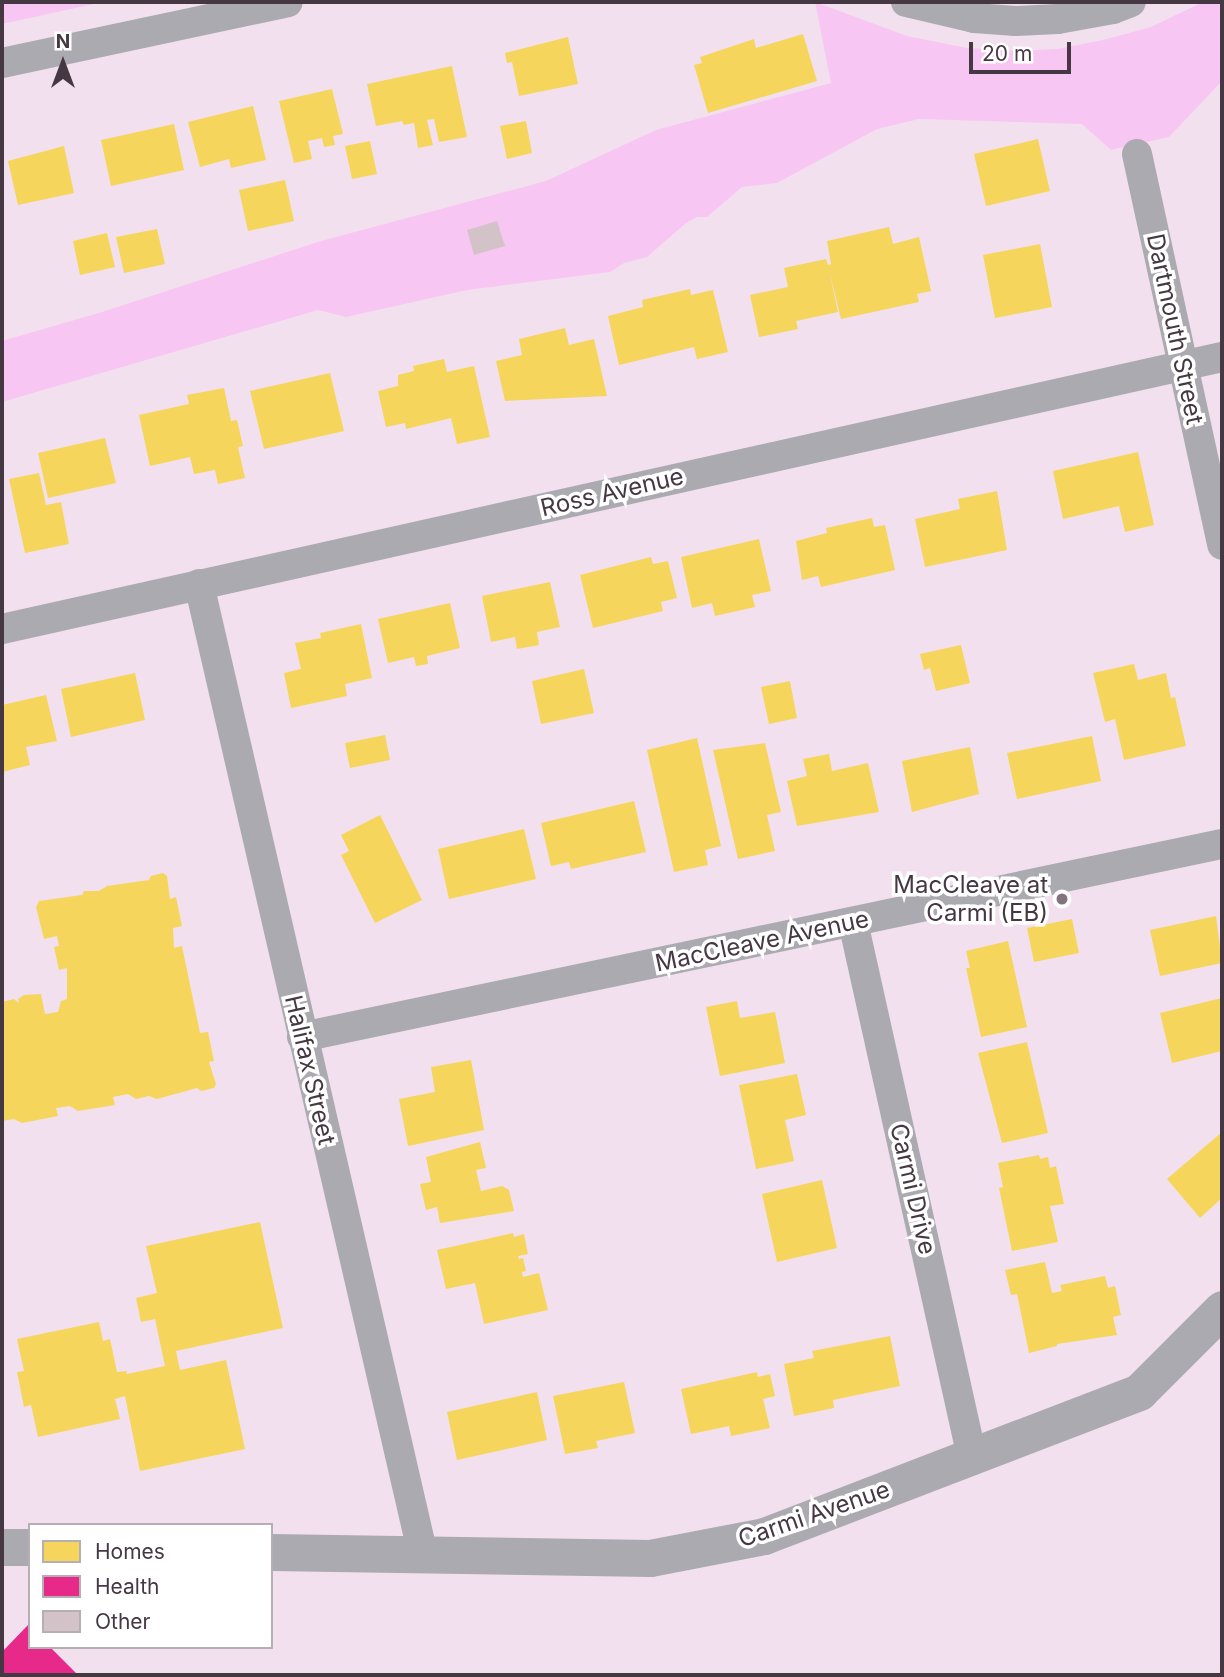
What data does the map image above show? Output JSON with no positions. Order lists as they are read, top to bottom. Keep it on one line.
{"streets":{"street":["Dartmouth Street","Ross Avenue","MacCleave Avenue","Halifax Street","Carmi Drive","Carmi Avenue"]},"crossings":[["Dartmouth Street","Ross Avenue"],["Ross Avenue","Halifax Street"],["MacCleave Avenue","Halifax Street"],["MacCleave Avenue","Carmi Drive"],["Halifax Street","Carmi Avenue"],["Carmi Drive","Carmi Avenue"]],"places":["MacCleave at Carmi (EB)"],"legend":["Homes","Health","Other"],"scale_bar":"20 m","north":"top"}
